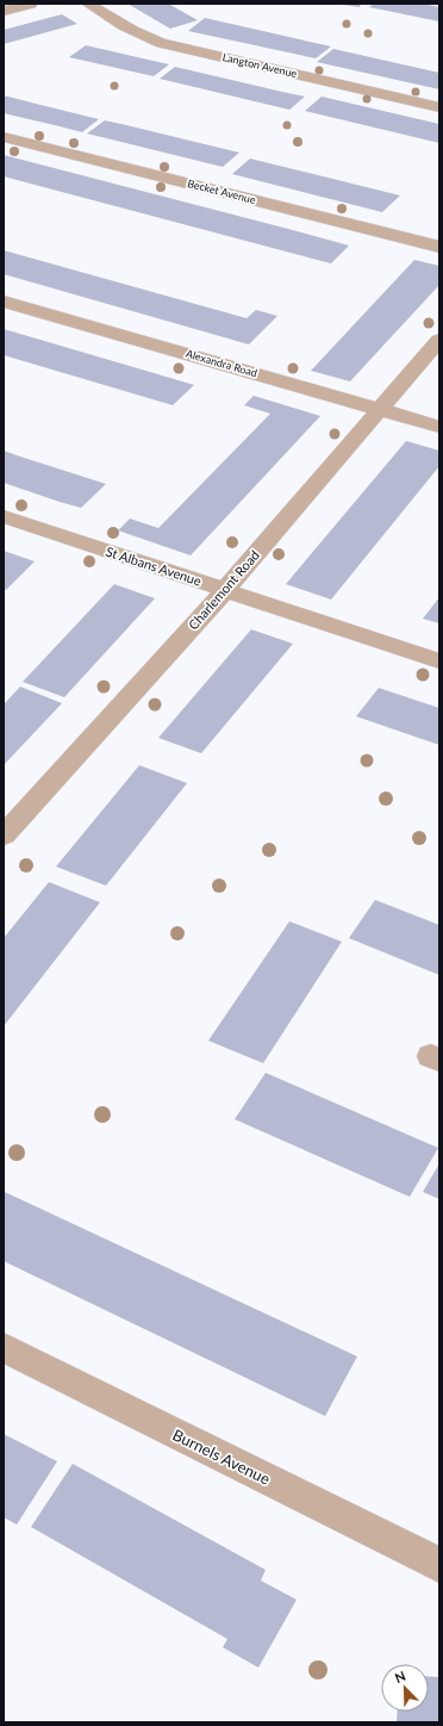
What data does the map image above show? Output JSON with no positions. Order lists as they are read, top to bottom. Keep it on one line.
{"streets":{"street":["Langton Avenue","Becket Avenue","Alexandra Road","St Albans Avenue","Charlemont Road","Burnels Avenue"]},"crossings":[["Alexandra Road","Charlemont Road"],["St Albans Avenue","Charlemont Road"]],"north":"top left"}
